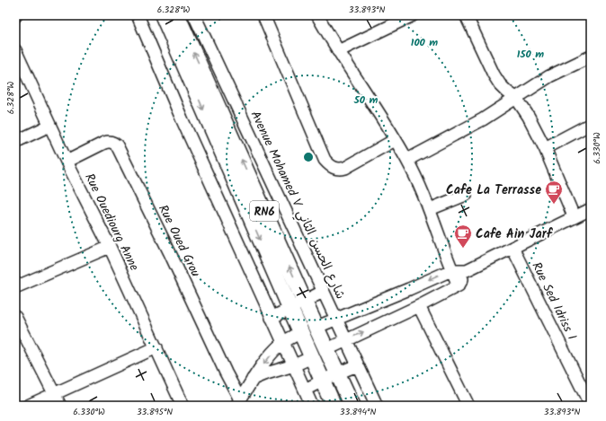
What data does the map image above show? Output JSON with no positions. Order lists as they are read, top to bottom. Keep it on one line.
{"streets":{"main road":["RN6"],"street":["Avenue Mohamed V شارع الحسن الثاني","Rue Ouediourg Anne","Rue Oued Grou","Rue Sed Idriss I"]},"crossings":[["Rue Ouediourg Anne","Rue Oued Grou"]],"places":{"cafe":["Cafe La Terrasse","Cafe Ain Jarf"]},"coordinates":["6.328°W","33.893°N","6.330°W","33.895°N","33.894°N"],"rings":["100 m","150 m","50 m"]}
